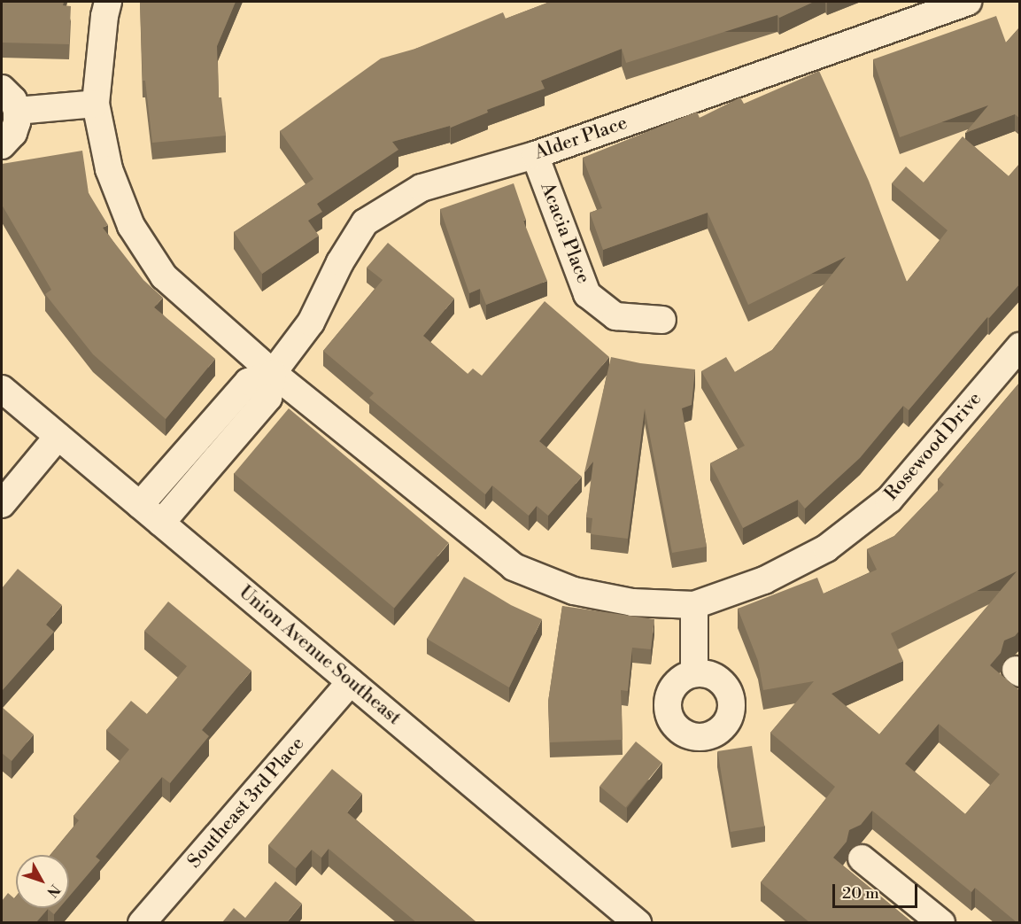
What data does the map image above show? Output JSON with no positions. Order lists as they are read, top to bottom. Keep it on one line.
{"streets":{"street":["Alder Place","Acacia Place","Rosewood Drive","Union Avenue Southeast","Southeast 3rd Place"]},"crossings":[["Alder Place","Acacia Place"],["Union Avenue Southeast","Southeast 3rd Place"]],"scale_bar":"20 m","north":"bottom right"}
